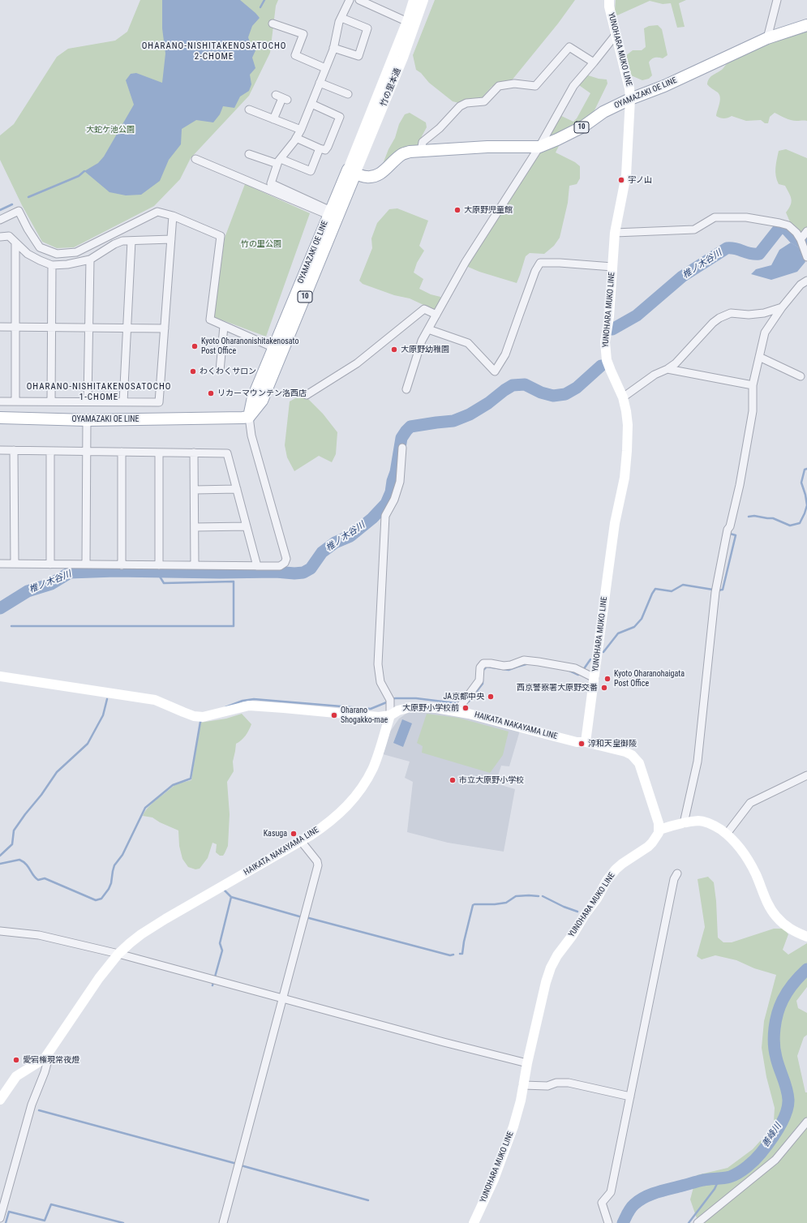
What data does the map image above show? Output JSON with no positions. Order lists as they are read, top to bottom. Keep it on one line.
{"streets":{"main road":["YUNOHARA MUKO LINE","竹の里本通","OYAMAZAKI OE LINE","10","HAIKATA NAKAYAMA LINE"]},"crossings":[["YUNOHARA MUKO LINE","OYAMAZAKI OE LINE"],["YUNOHARA MUKO LINE","HAIKATA NAKAYAMA LINE"],["竹の里本通","OYAMAZAKI OE LINE"]],"districts":["OHARANO-NISHITAKENOSATOCHO 2-CHOME","OHARANO-NISHITAKENOSATOCHO 1-CHOME"],"water":["椎ノ木谷川","善峰川"],"parks":["大蛇ケ池公園","竹の里公園"],"places":["宇ノ山","大原野児童館","Kyoto Oharanonishitakenosato Post Office","大原野幼稚園","わくわくサロン","リカーマウンテン洛西店","Kyoto Oharanohaigata Post Office","西京警察署大原野交番","JA京都中央","大原野小学校前","Oharano Shogakko-mae","淳和天皇御陵","市立大原野小学校","Kasuga","愛宕権現常夜燈"]}
